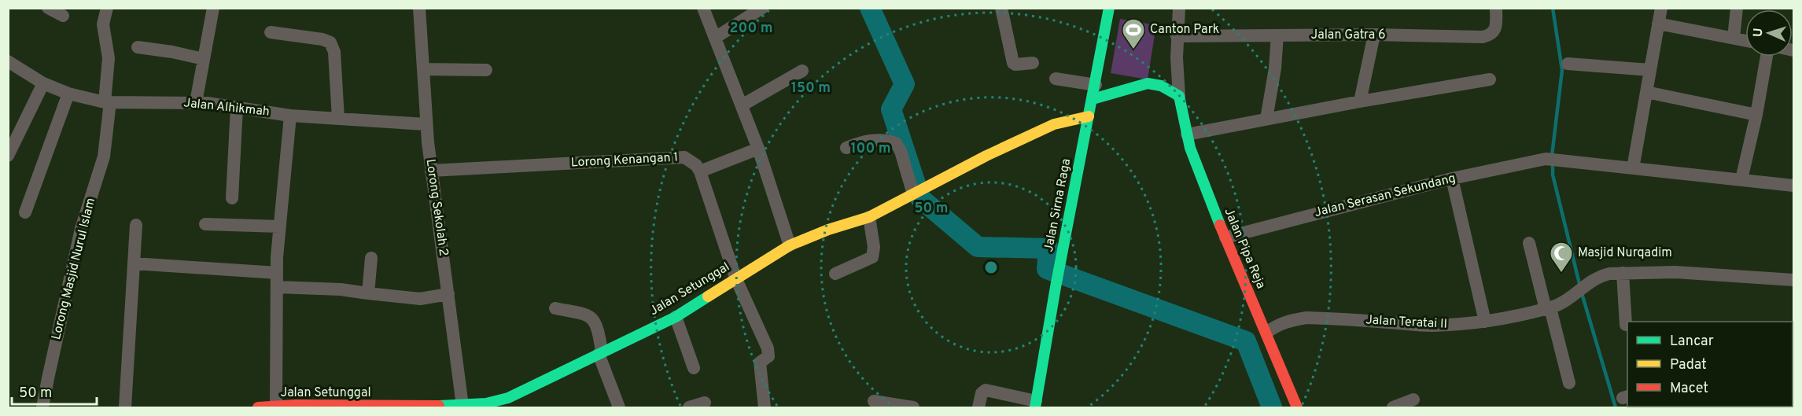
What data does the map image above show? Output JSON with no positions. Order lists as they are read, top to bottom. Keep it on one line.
{"streets":{"street":["Jalan Gatra 6","Jalan Alhikmah","Lorong Kenangan 1","Jalan Serasan Sekundang","Jalan Sirna Raga","Lorong Sekolah 2","Jalan Pipa Reja","Lorong Masjid Nurul Islam","Jalan Setunggal","Jalan Teratai II"]},"crossings":[["Jalan Alhikmah","Lorong Sekolah 2"],["Jalan Alhikmah","Lorong Masjid Nurul Islam"],["Lorong Kenangan 1","Lorong Sekolah 2"],["Jalan Serasan Sekundang","Jalan Pipa Reja"],["Jalan Sirna Raga","Jalan Setunggal"],["Lorong Sekolah 2","Jalan Setunggal"],["Jalan Pipa Reja","Jalan Teratai II"]],"places":{"sports":["Canton Park"],"mosque":["Masjid Nurqadim"]},"legend":["Lancar","Padat","Macet"],"scale_bar":"50 m","north":"left","rings":["200 m","150 m","100 m","50 m"]}
